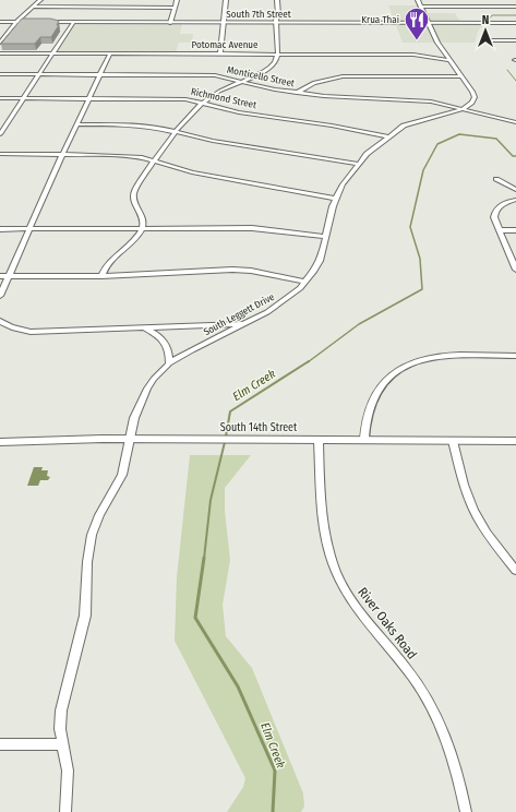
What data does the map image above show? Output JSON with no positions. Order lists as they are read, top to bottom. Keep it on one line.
{"streets":{"main road":["South 7th Street","South 14th Street"],"street":["Potomac Avenue","Monticello Street","Richmond Street","South Leggett Drive","River Oaks Road"]},"crossings":[["Monticello Street","South Leggett Drive"],["Richmond Street","South Leggett Drive"],["South Leggett Drive","South 14th Street"],["South 14th Street","River Oaks Road"]],"water":["Elm Creek"],"places":{"restaurant":["Krua Thai"]},"north":"top"}
